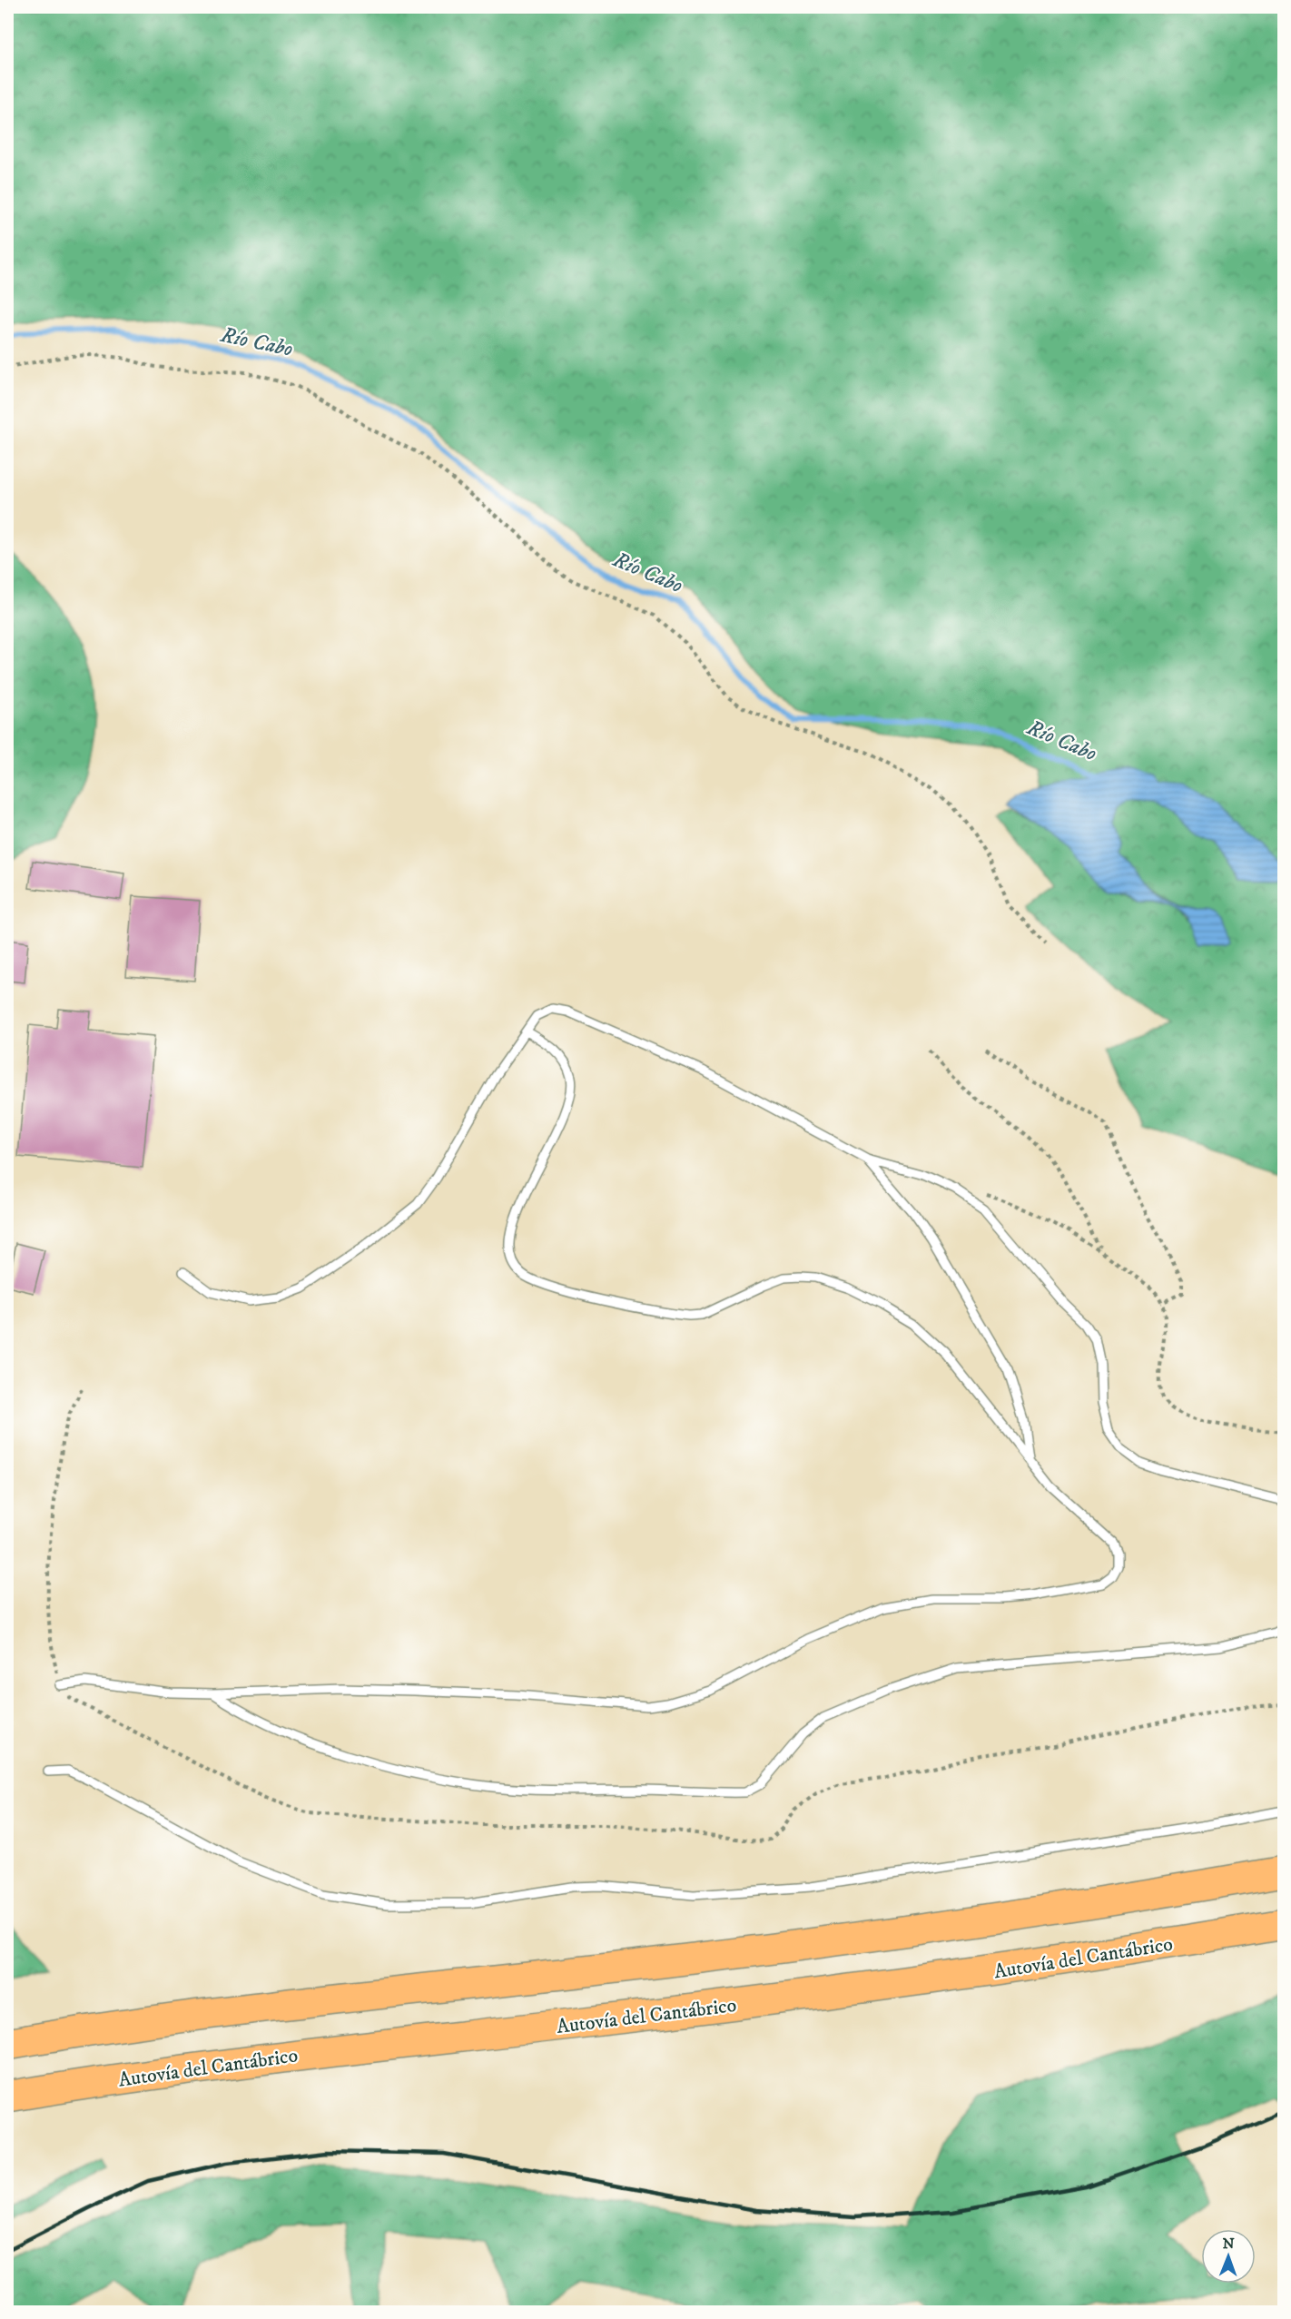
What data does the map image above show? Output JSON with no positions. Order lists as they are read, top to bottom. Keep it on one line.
{"streets":{"highway":["Autovía del Cantábrico"]},"water":["Río Cabo"],"north":"top"}
